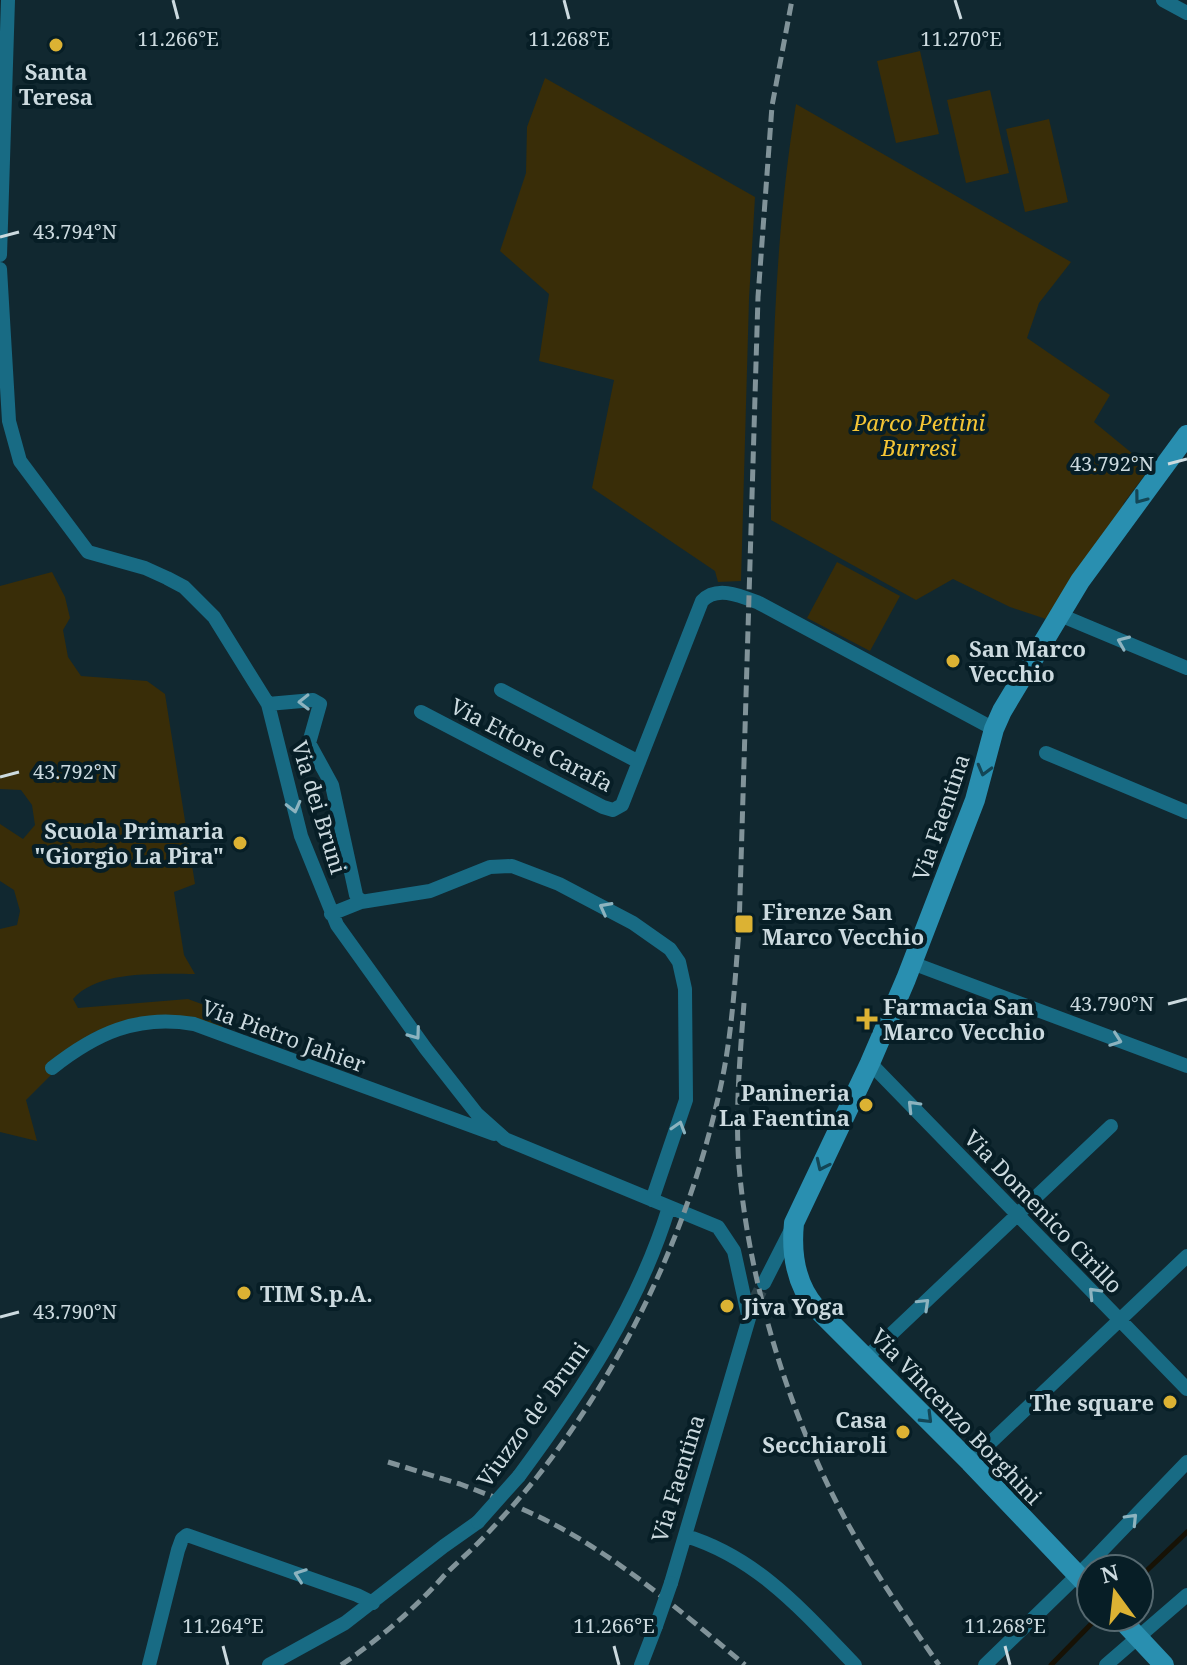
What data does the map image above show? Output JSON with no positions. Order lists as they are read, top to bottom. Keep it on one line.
{"streets":{"street":["Via Ettore Carafa","Via dei Bruni","Via Faentina","Via Pietro Jahier","Via Domenico Cirillo","Viuzzo de' Bruni","Via Vincenzo Borghini"]},"crossings":[["Via dei Bruni","Via Faentina"],["Via dei Bruni","Via Pietro Jahier"],["Via dei Bruni","Viuzzo de' Bruni"],["Via Faentina","Via Domenico Cirillo"],["Via Faentina","Via Vincenzo Borghini"]],"one_way":["Via dei Bruni","Via Faentina","Via Domenico Cirillo"],"parks":["Parco Pettini Burresi"],"places":{"other":["Santa Teresa","San Marco Vecchio","Scuola Primaria \"Giorgio La Pira\"","Panineria La Faentina","TIM S.p.A.","Jiva Yoga","The square","Casa Secchiaroli"],"transit":["Firenze San Marco Vecchio"],"health":["Farmacia San Marco Vecchio"]},"north":"top","coordinates":["11.266°E","11.268°E","11.270°E","43.794°N","43.792°N","43.790°N","11.264°E"]}
